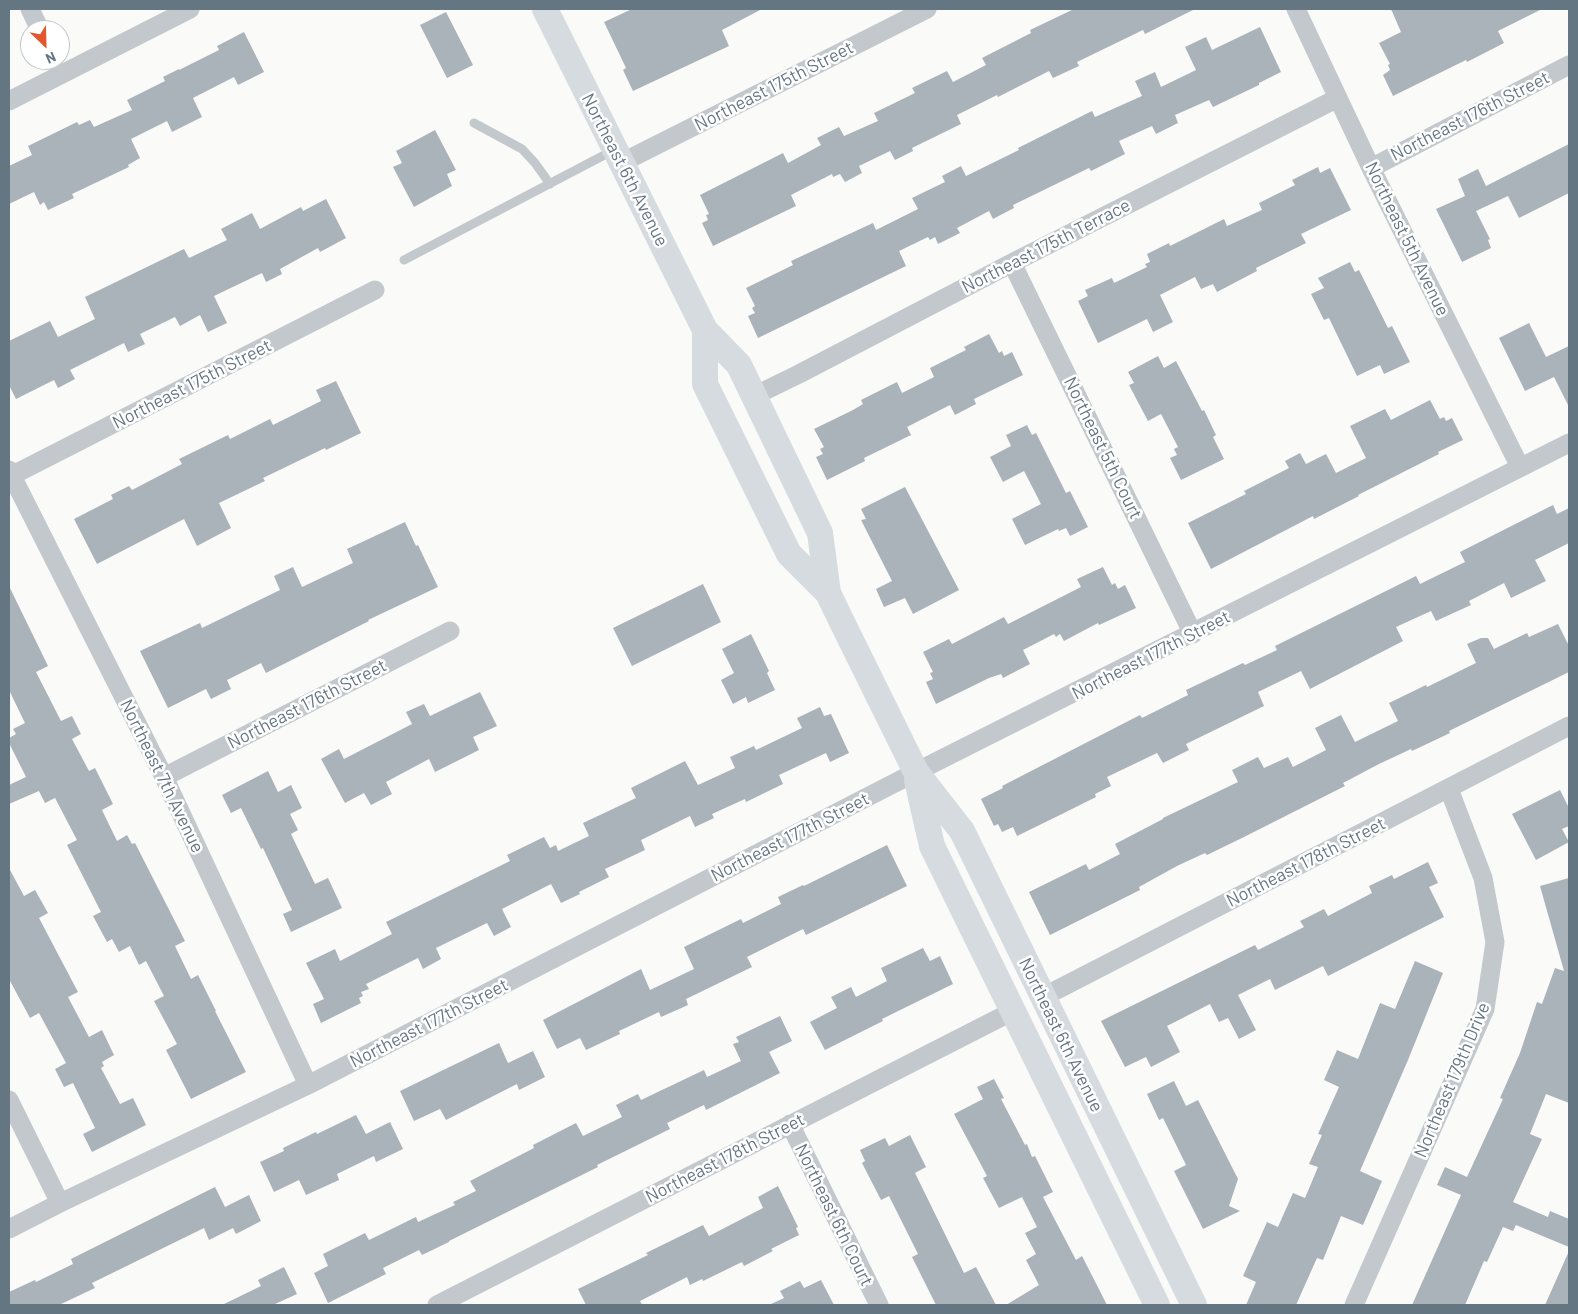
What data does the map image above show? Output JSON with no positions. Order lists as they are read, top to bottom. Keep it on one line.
{"streets":{"main road":["Northeast 6th Avenue"],"street":["Northeast 175th Street","Northeast 176th Street","Northeast 5th Avenue","Northeast 175th Terrace","Northeast 5th Court","Northeast 177th Street","Northeast 7th Avenue","Northeast 178th Street","Northeast 179th Drive","Northeast 6th Court"]},"crossings":[["Northeast 175th Street","Northeast 6th Avenue"],["Northeast 175th Street","Northeast 7th Avenue"],["Northeast 176th Street","Northeast 5th Avenue"],["Northeast 176th Street","Northeast 7th Avenue"],["Northeast 6th Avenue","Northeast 175th Terrace"],["Northeast 6th Avenue","Northeast 177th Street"],["Northeast 6th Avenue","Northeast 178th Street"],["Northeast 5th Avenue","Northeast 175th Terrace"],["Northeast 5th Avenue","Northeast 177th Street"],["Northeast 175th Terrace","Northeast 5th Court"],["Northeast 5th Court","Northeast 177th Street"],["Northeast 177th Street","Northeast 7th Avenue"],["Northeast 178th Street","Northeast 179th Drive"],["Northeast 178th Street","Northeast 6th Court"]],"north":"bottom right"}
